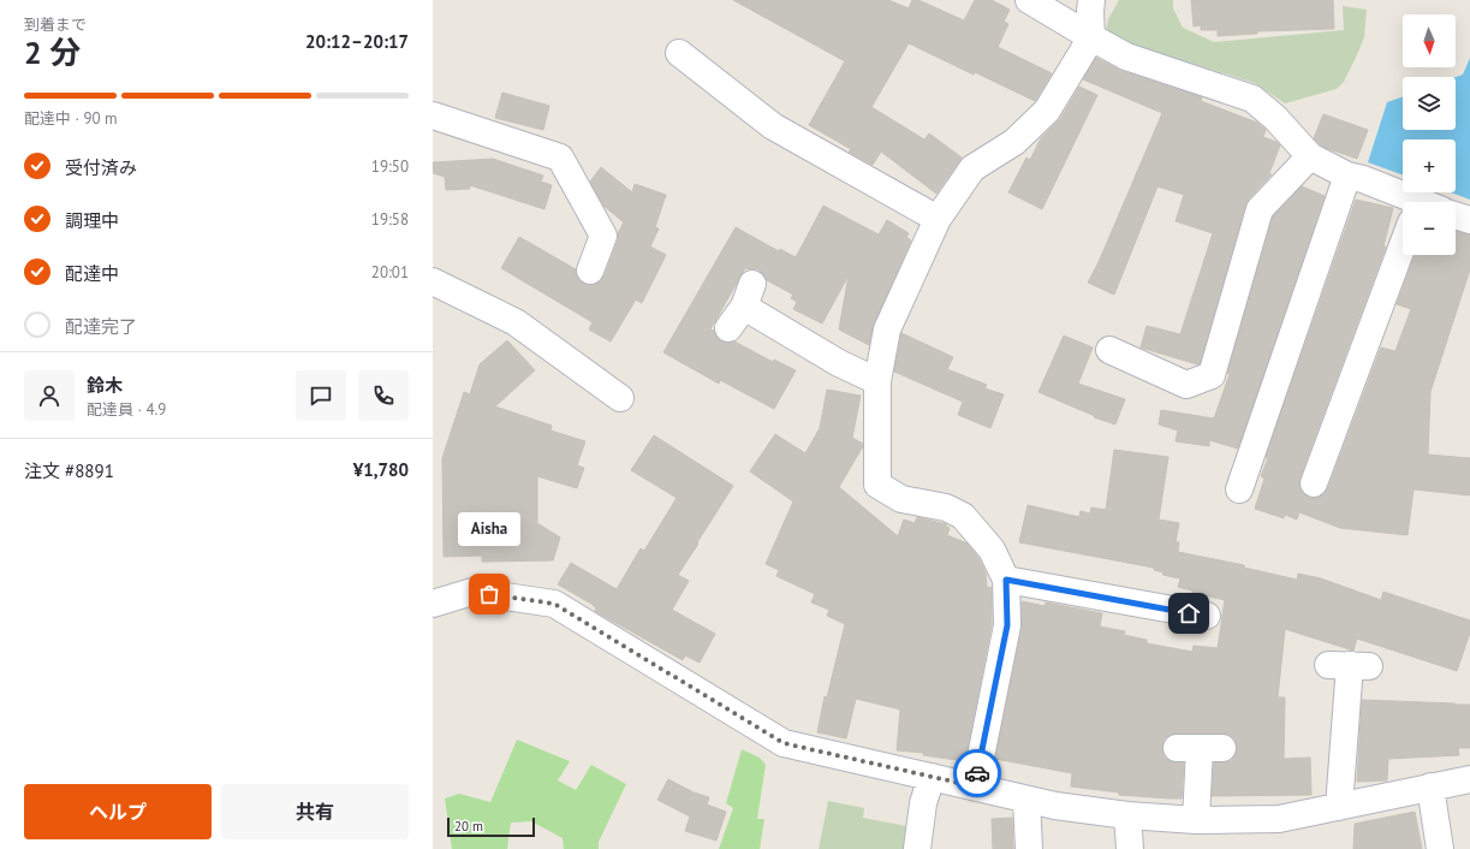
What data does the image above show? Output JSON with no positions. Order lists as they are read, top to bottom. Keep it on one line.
{"places":["Aisha"],"scale_bar":"20 m","north":"bottom","page":{"heading":["2 分","到着まで","20:12–20:17"],"panel":["鈴木","配達員 · 4.9","注文 #8891","¥1,780"],"map_buttons":["+","−"],"bar":"配達中 · 90 m","list":[["受付済み","19:50"],["調理中","19:58"],["配達中","20:01"],"配達完了"],"bubble":"Aisha","buttons":["ヘルプ","共有"],"scale":"20 m"}}
